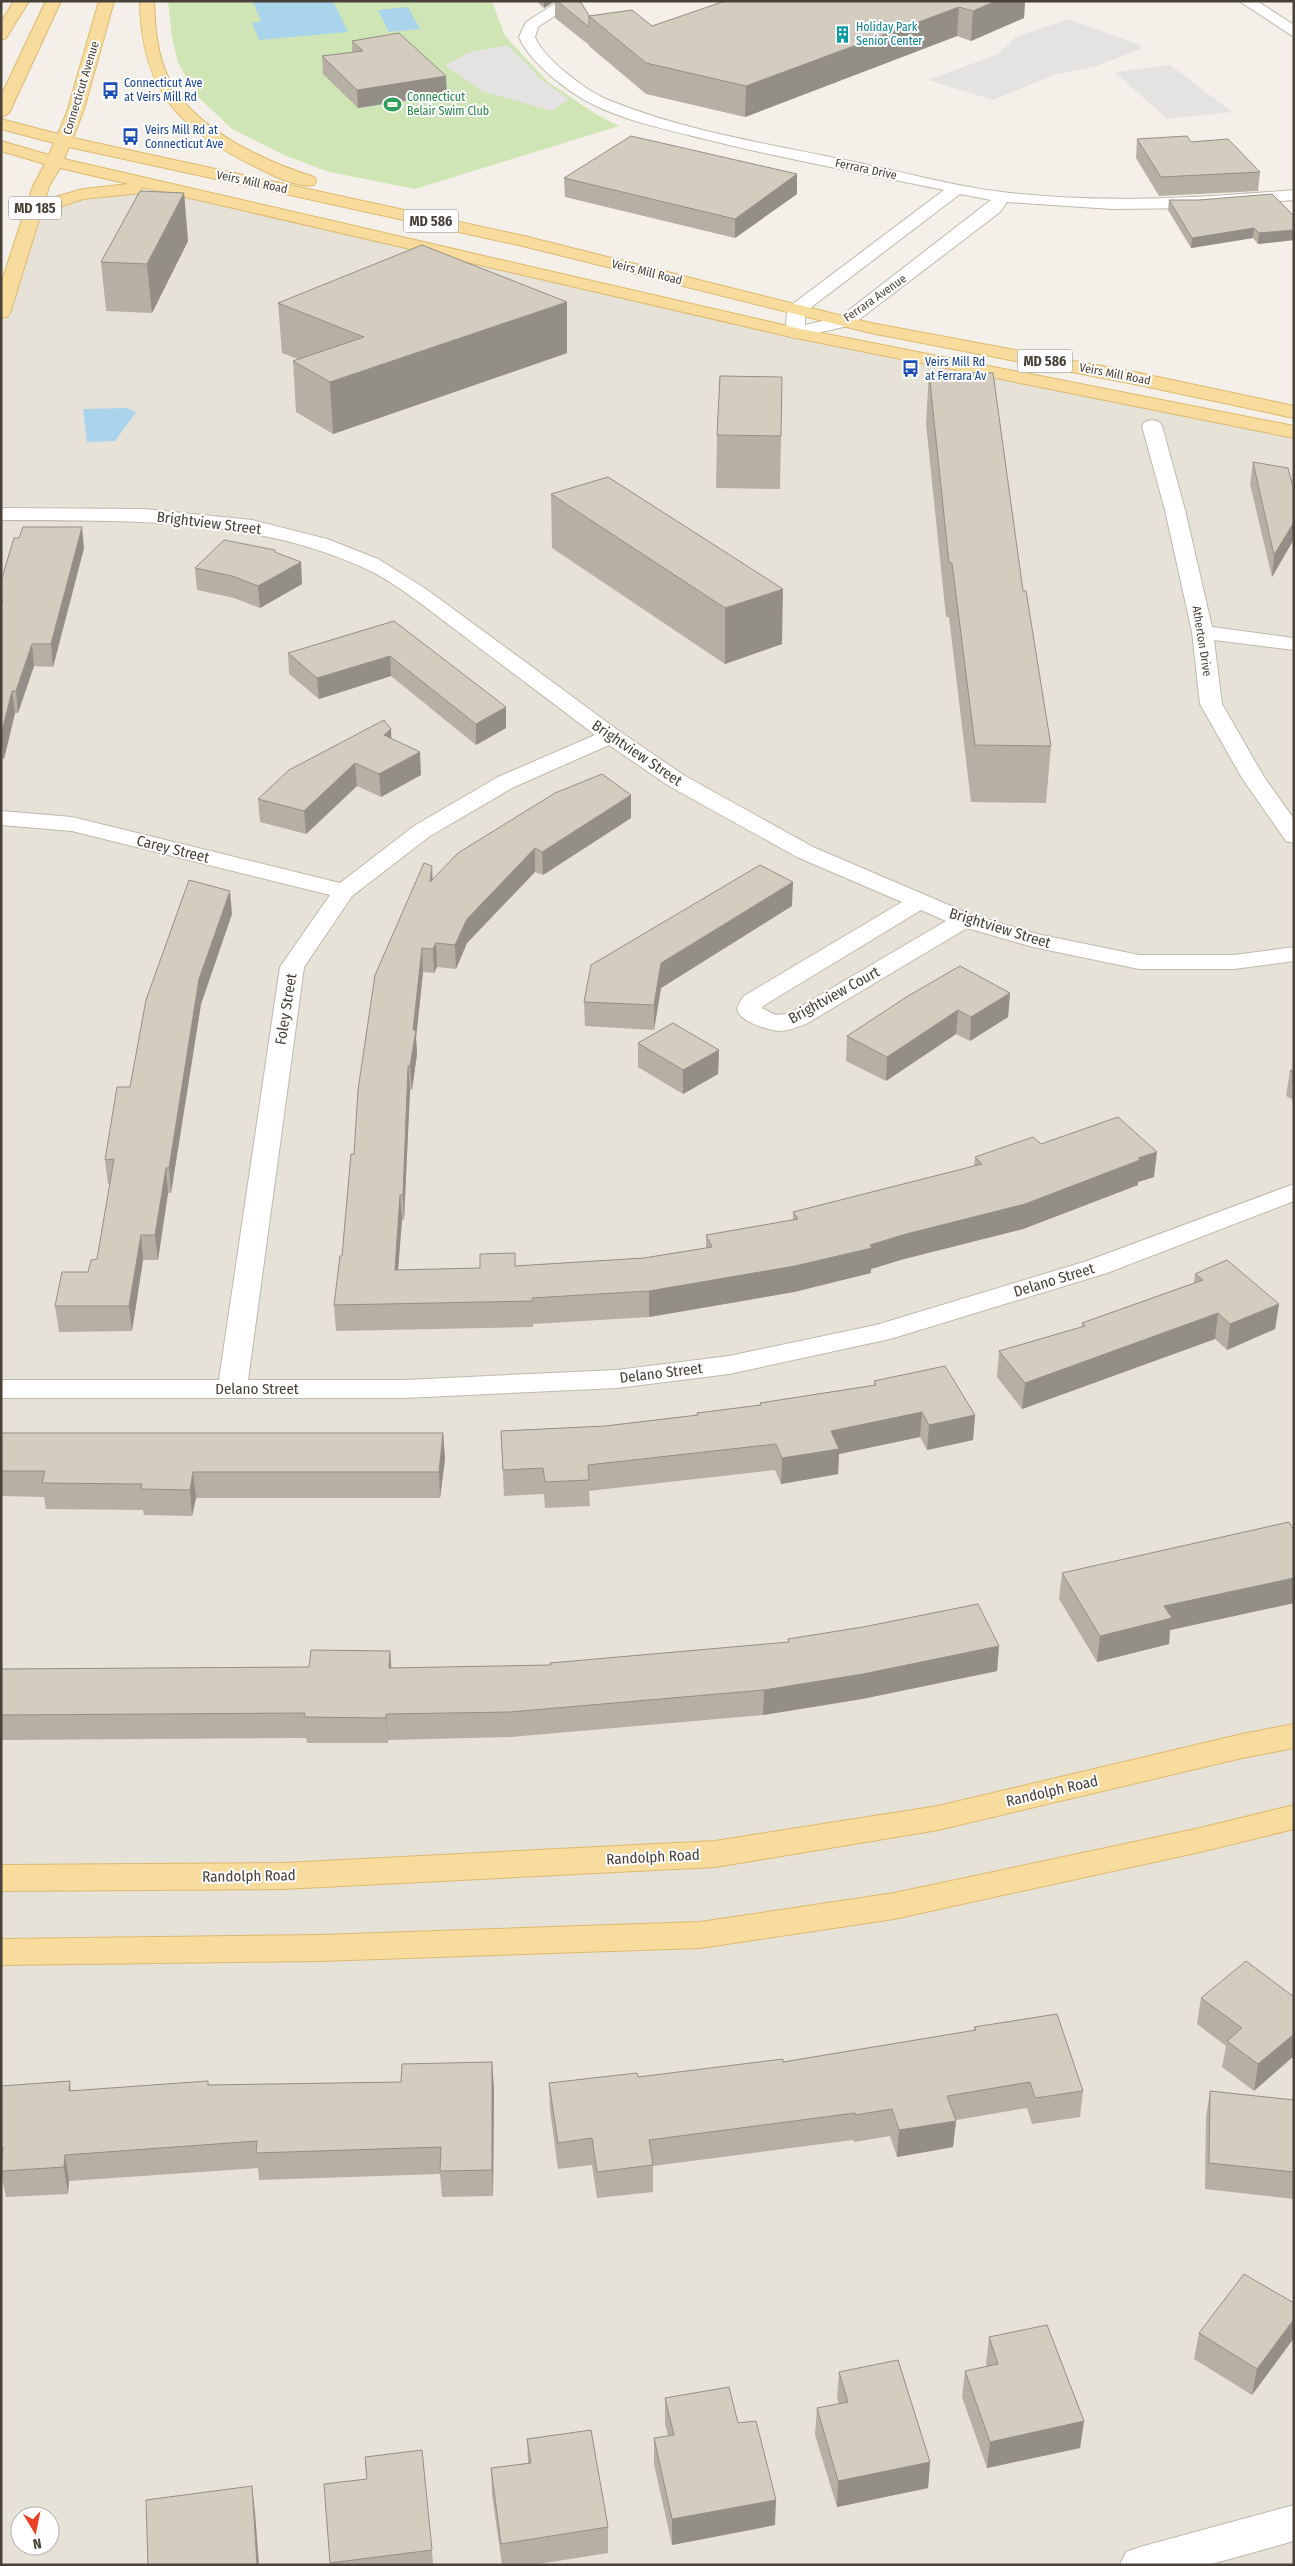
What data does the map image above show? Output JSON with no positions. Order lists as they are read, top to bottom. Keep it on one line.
{"streets":{"main road":["Connecticut Avenue","Veirs Mill Road","MD 185","MD 586","Randolph Road"],"street":["Ferrara Drive","Ferrara Avenue","Brightview Street","Atherton Drive","Carey Street","Brightview Court","Foley Street","Delano Street"]},"crossings":[["Connecticut Avenue","Veirs Mill Road"],["Ferrara Drive","Ferrara Avenue"],["Veirs Mill Road","Ferrara Avenue"],["Brightview Street","Brightview Court"],["Brightview Street","Foley Street"],["Carey Street","Foley Street"],["Foley Street","Delano Street"]],"places":{"building":["Holiday Park Senior Center"],"bus stop":["Connecticut Ave at Veirs Mill Rd","Veirs Mill Rd at Connecticut Ave","Veirs Mill Rd at Ferrara Av"],"sports":["Connecticut Belair Swim Club"]},"north":"bottom"}
